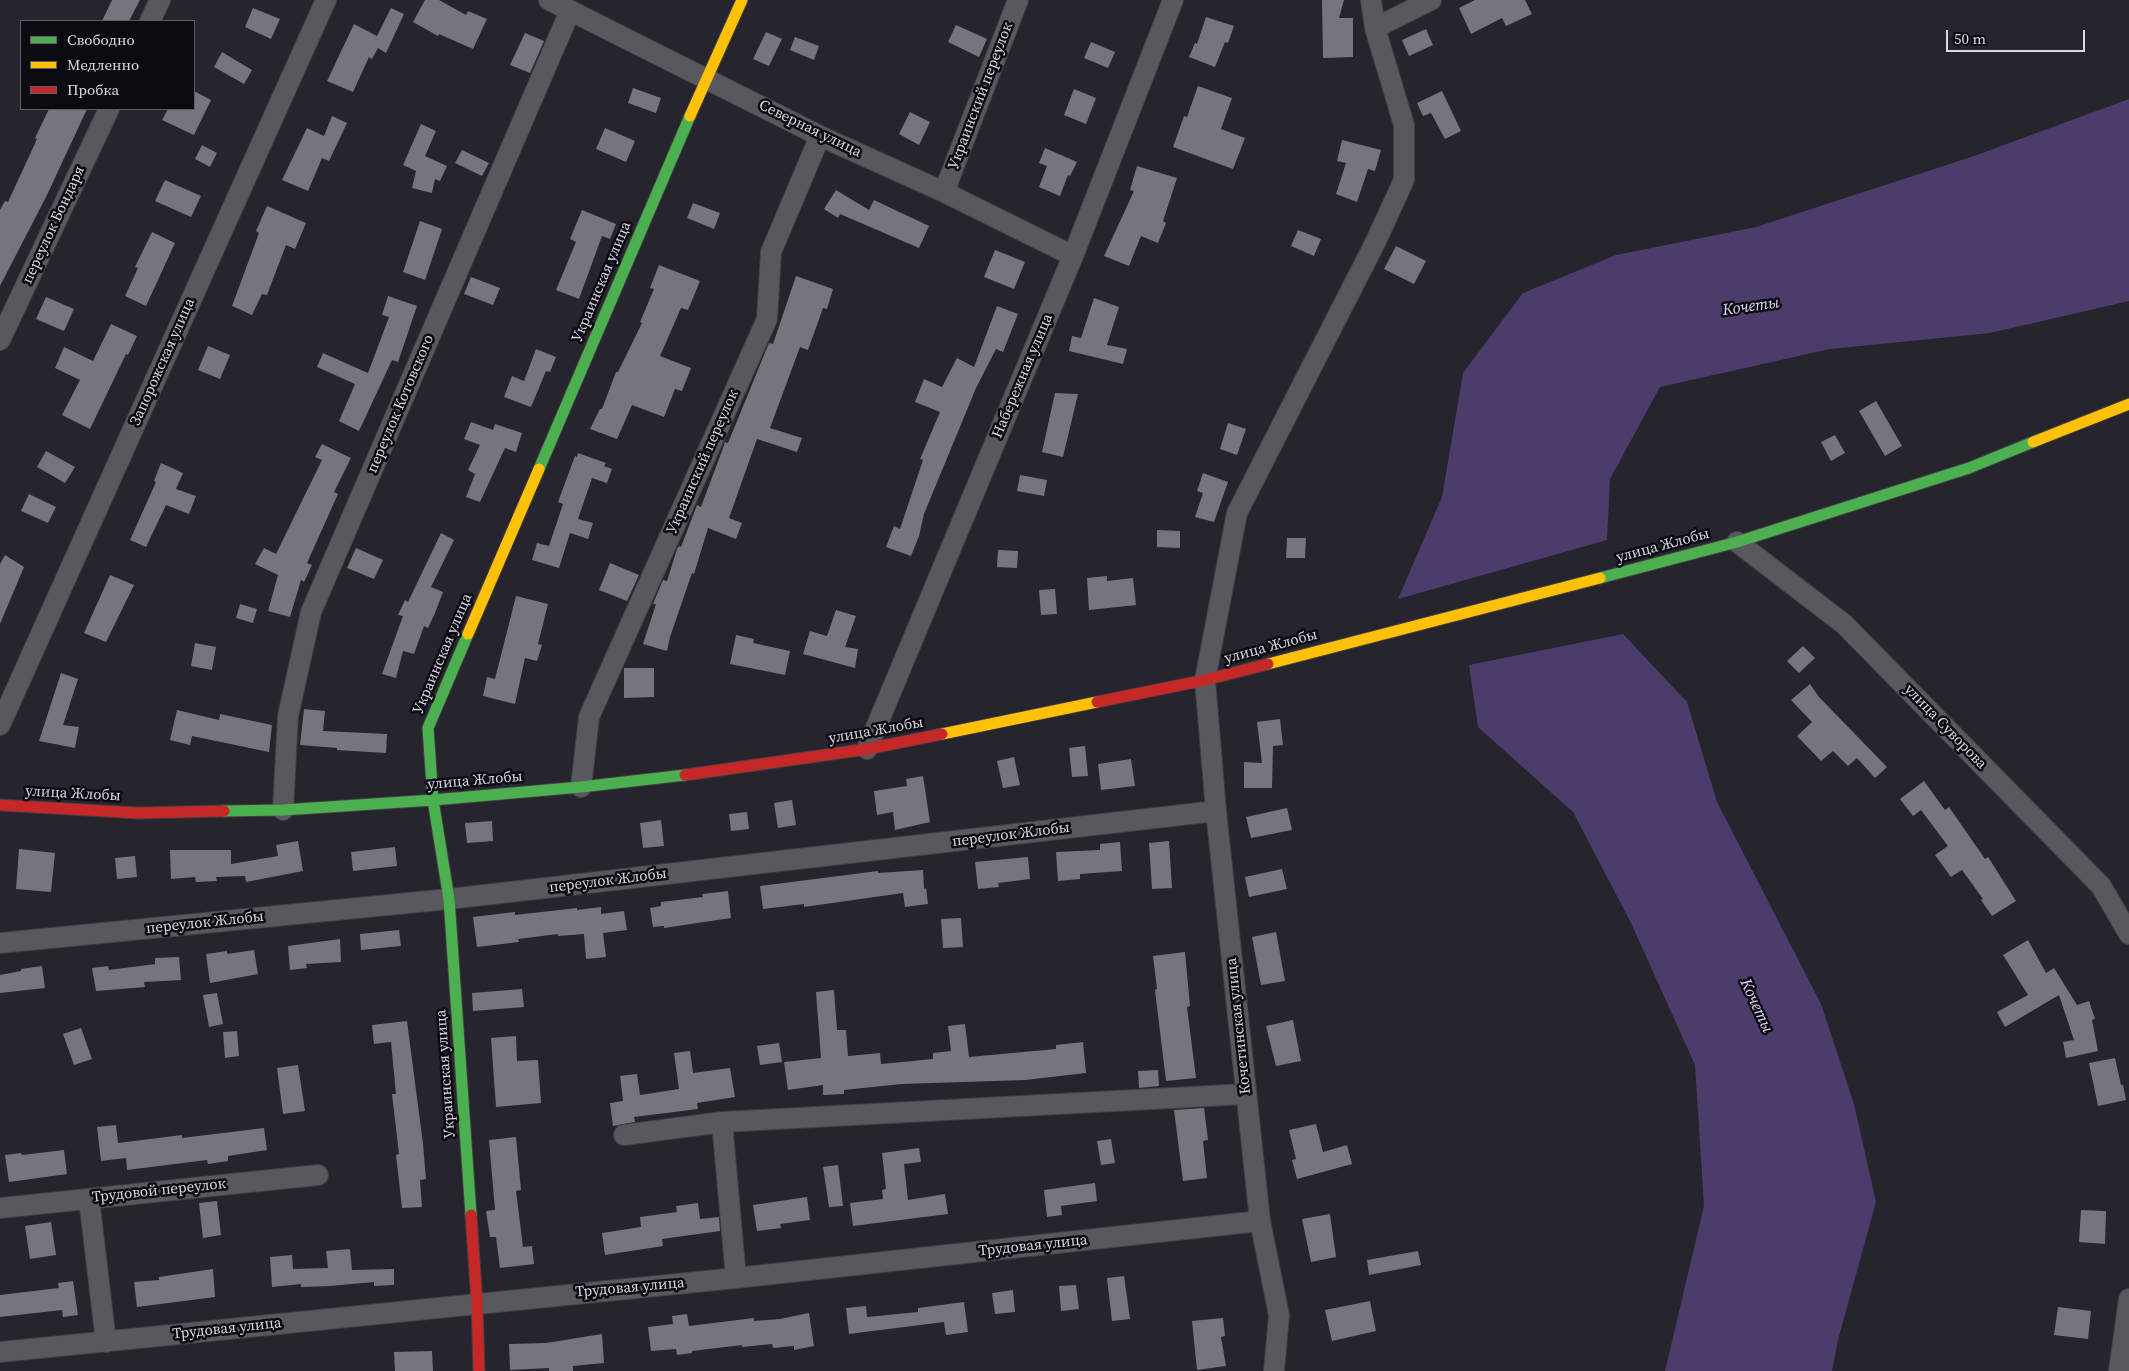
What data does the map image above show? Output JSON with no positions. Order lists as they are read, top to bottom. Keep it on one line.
{"streets":{"street":["Украинский переулок","Северная улица","переулок Бондаря","Украинская улица","Запорожская улица","Набережная улица","переулок Котовского","улица Жлобы","улица Суворова","переулок Жлобы","Кочетинская улица","Трудовой переулок","Трудовая улица"]},"crossings":[["Украинский переулок","Северная улица"],["Украинский переулок","улица Жлобы"],["Северная улица","Украинская улица"],["Северная улица","Набережная улица"],["Северная улица","переулок Котовского"],["Украинская улица","улица Жлобы"],["Украинская улица","переулок Жлобы"],["Украинская улица","Трудовая улица"],["Набережная улица","улица Жлобы"],["переулок Котовского","улица Жлобы"],["улица Жлобы","улица Суворова"],["улица Жлобы","Кочетинская улица"],["переулок Жлобы","Кочетинская улица"],["Кочетинская улица","Трудовая улица"]],"water":["Кочеты"],"legend":["Свободно","Медленно","Пробка"],"scale_bar":"50 m"}
